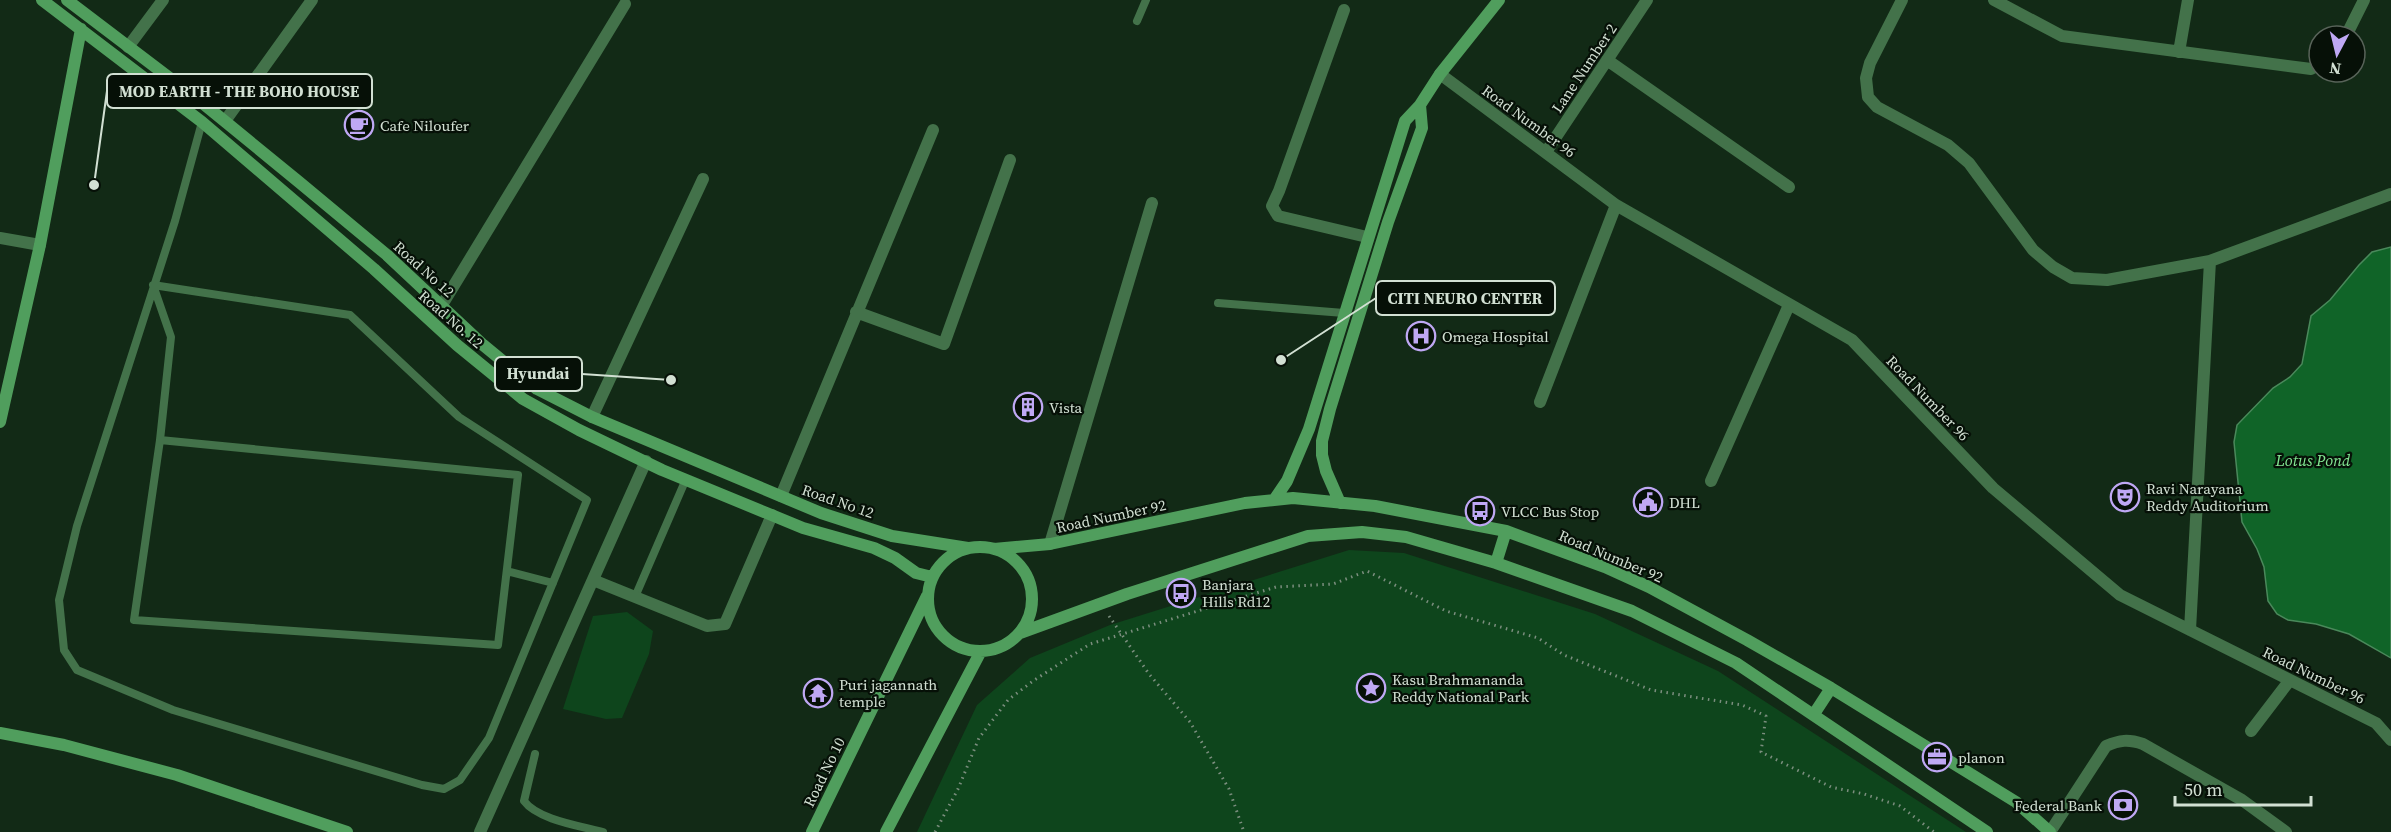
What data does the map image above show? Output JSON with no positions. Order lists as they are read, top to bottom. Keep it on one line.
{"streets":{"main road":["Road No 12","Road No. 12","Road Number 92","Road No 10"],"street":["Lane Number 2","Road Number 96"]},"crossings":[["Lane Number 2","Road Number 96"],["Road No 12","Road No. 12"],["Road No 12","Road Number 92"],["Road No 12","Road No 10"],["Road No. 12","Road Number 92"],["Road No. 12","Road No 10"],["Road Number 92","Road No 10"]],"water":["Lotus Pond"],"places":{"cafe":["Cafe Niloufer"],"other":["MOD EARTH - THE BOHO HOUSE","CITI NEURO CENTER","Hyundai"],"hospital":["Omega Hospital"],"building":["Vista"],"theatre":["Ravi Narayana Reddy Auditorium"],"public building":["DHL"],"bus stop":["VLCC Bus Stop","Banjara Hills Rd12"],"place":["Kasu Brahmananda Reddy National Park"],"temple":["Puri jagannath temple"],"office":["planon"],"bank":["Federal Bank"]},"scale_bar":"50 m","north":"bottom"}
